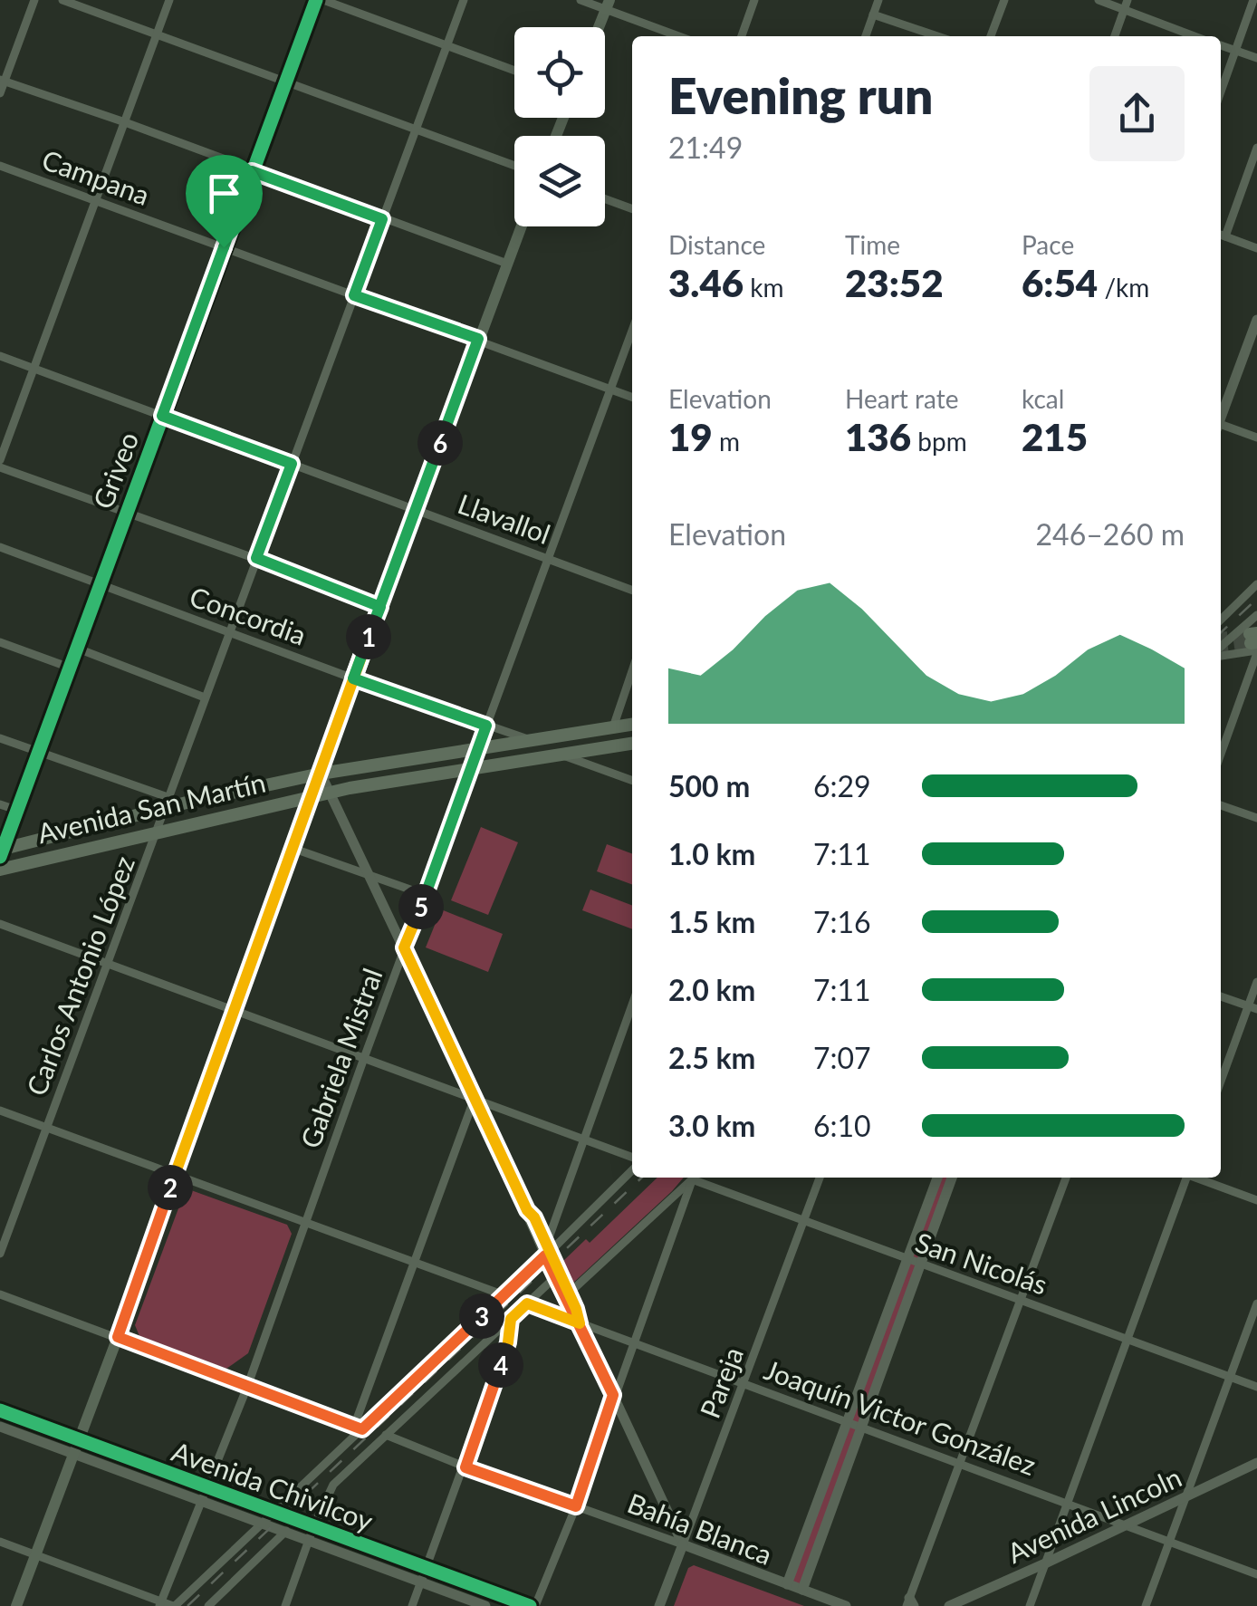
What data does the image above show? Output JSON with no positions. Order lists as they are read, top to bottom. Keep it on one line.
{"streets":{"main road":["Avenida San Martín"],"street":["Campana","Griveo","Llavallol","Concordia","Carlos Antonio López","Gabriela Mistral","San Nicolás","Pareja","Joaquín Victor González","Avenida Chivilcoy","Avenida Lincoln","Bahía Blanca"]},"crossings":[["Campana","Griveo"],["Campana","Carlos Antonio López"],["Campana","Gabriela Mistral"],["Griveo","Llavallol"],["Griveo","Concordia"],["Griveo","Avenida San Martín"],["Llavallol","Carlos Antonio López"],["Llavallol","Gabriela Mistral"],["Concordia","Avenida San Martín"],["Concordia","Carlos Antonio López"],["Concordia","Gabriela Mistral"],["Avenida San Martín","Carlos Antonio López"],["Avenida San Martín","Gabriela Mistral"],["Gabriela Mistral","Avenida Chivilcoy"],["San Nicolás","Pareja"],["Pareja","Joaquín Victor González"],["Pareja","Bahía Blanca"],["Joaquín Victor González","Avenida Lincoln"]],"page":{"heading":["Evening run","21:49"],"stats":[["Distance","3.46 km"],["Time","23:52"],["Pace","6:54 /km"],["Elevation","19 m"],["Heart rate","136 bpm"],["kcal","215"]],"pins":["6","1","5","2","3","4"],"chart":["Elevation","246–260 m"],"list":[{"name":"500 m","note":"6:29"},{"name":"1.0 km","note":"7:11"},{"name":"1.5 km","note":"7:16"},{"name":"2.0 km","note":"7:11"},{"name":"2.5 km","note":"7:07"},{"name":"3.0 km","note":"6:10"}]}}
